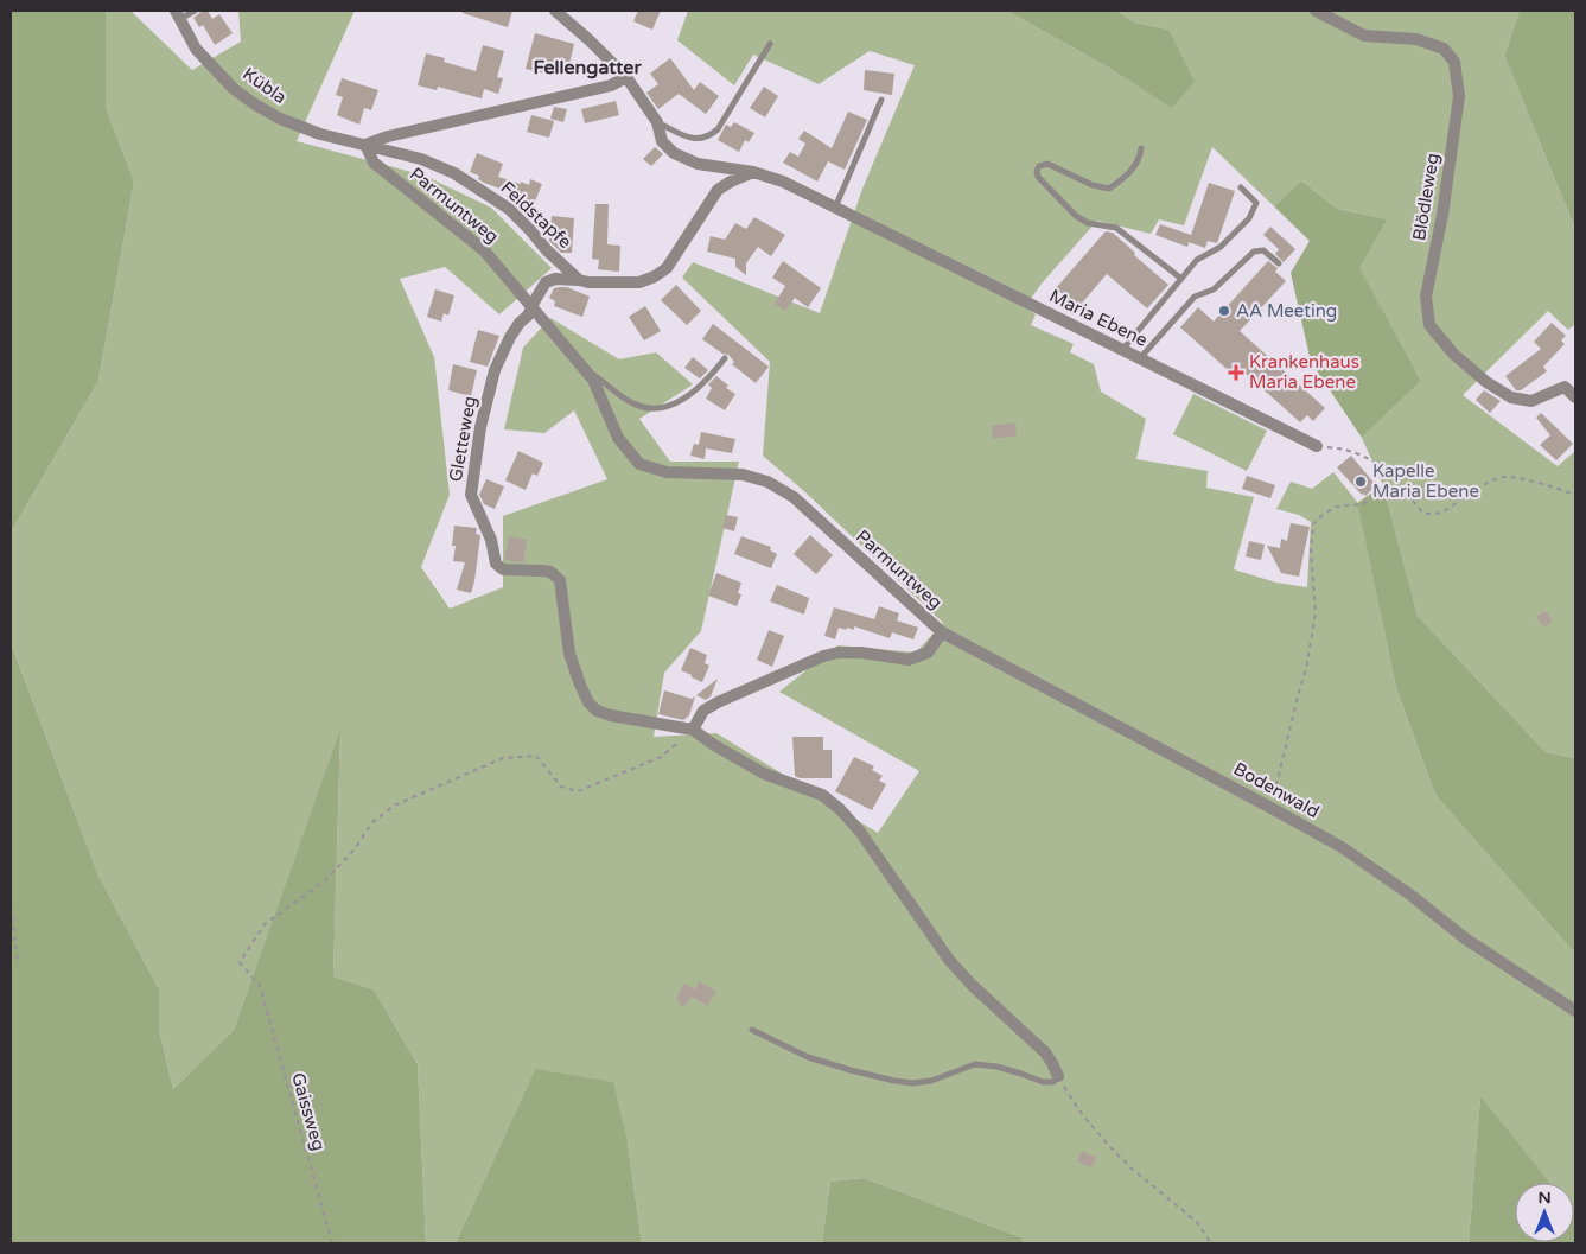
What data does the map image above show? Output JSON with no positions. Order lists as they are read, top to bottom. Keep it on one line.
{"streets":{"street":["Kübla","Blödleweg","Parmuntweg","Feldstapfe","Maria Ebene","Gletteweg","Bodenwald"],"path":["Gaissweg"]},"crossings":[["Kübla","Parmuntweg"],["Kübla","Feldstapfe"],["Parmuntweg","Feldstapfe"],["Parmuntweg","Gletteweg"],["Parmuntweg","Bodenwald"],["Parmuntweg","Gaissweg"],["Feldstapfe","Maria Ebene"],["Feldstapfe","Gletteweg"],["Gletteweg","Gaissweg"]],"districts":["Fellengatter"],"places":{"other":["AA Meeting","Kapelle Maria Ebene"],"health":["Krankenhaus Maria Ebene"]},"north":"top"}
